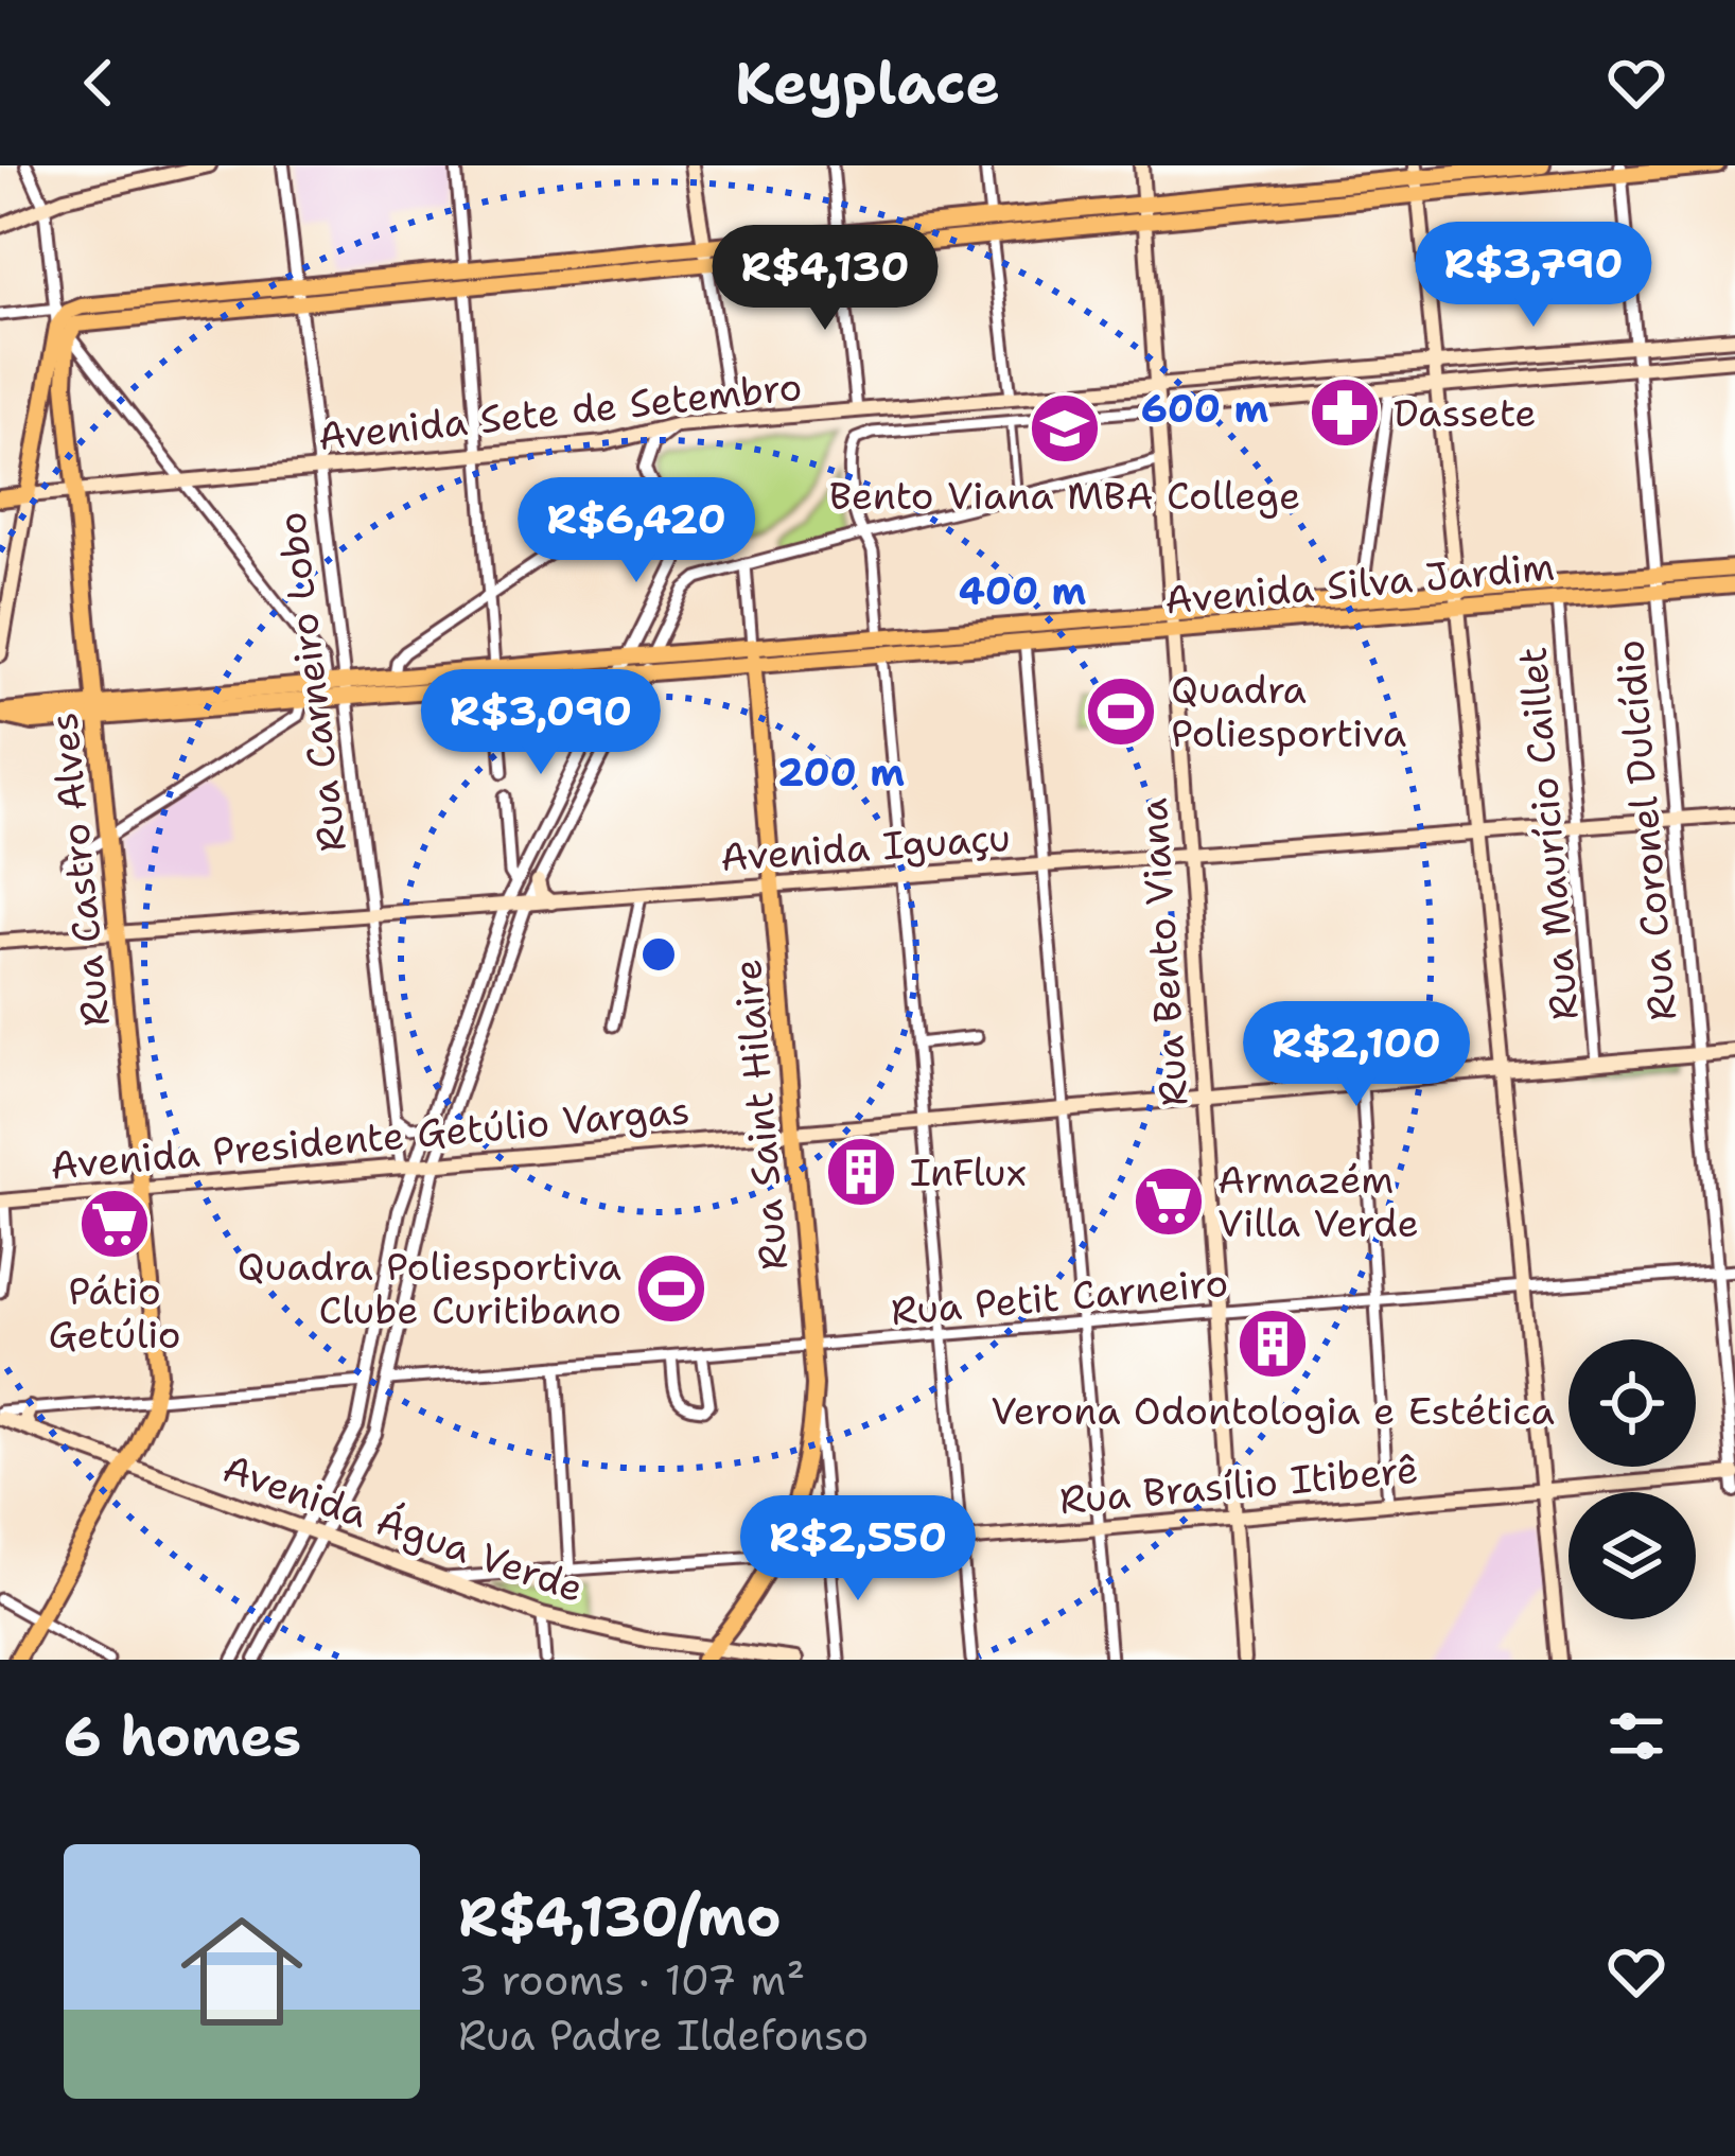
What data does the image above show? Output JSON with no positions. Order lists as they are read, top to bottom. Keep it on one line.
{"streets":{"main road":["Avenida Sete de Setembro","Avenida Silva Jardim","Avenida Iguaçu","Rua Castro Alves","Rua Bento Viana","Rua Saint Hilaire","Avenida Presidente Getúlio Vargas","Rua Brasílio Itiberê","Avenida Água Verde"],"street":["Rua Carneiro Lobo","Rua Coronel Dulcídio","Rua Maurício Caillet","Rua Petit Carneiro"]},"crossings":[["Avenida Sete de Setembro","Rua Carneiro Lobo"],["Avenida Sete de Setembro","Rua Coronel Dulcídio"],["Avenida Sete de Setembro","Rua Castro Alves"],["Avenida Sete de Setembro","Rua Bento Viana"],["Avenida Silva Jardim","Rua Carneiro Lobo"],["Avenida Silva Jardim","Rua Coronel Dulcídio"],["Avenida Silva Jardim","Rua Maurício Caillet"],["Avenida Silva Jardim","Rua Castro Alves"],["Avenida Silva Jardim","Rua Bento Viana"],["Avenida Silva Jardim","Rua Saint Hilaire"],["Rua Carneiro Lobo","Avenida Iguaçu"],["Rua Carneiro Lobo","Avenida Presidente Getúlio Vargas"],["Rua Coronel Dulcídio","Avenida Iguaçu"],["Rua Coronel Dulcídio","Avenida Presidente Getúlio Vargas"],["Rua Coronel Dulcídio","Rua Petit Carneiro"],["Rua Coronel Dulcídio","Rua Brasílio Itiberê"],["Rua Maurício Caillet","Avenida Iguaçu"],["Rua Maurício Caillet","Avenida Presidente Getúlio Vargas"],["Avenida Iguaçu","Rua Castro Alves"],["Avenida Iguaçu","Rua Bento Viana"],["Avenida Iguaçu","Rua Saint Hilaire"],["Rua Castro Alves","Avenida Presidente Getúlio Vargas"],["Rua Bento Viana","Avenida Presidente Getúlio Vargas"],["Rua Bento Viana","Rua Petit Carneiro"],["Rua Bento Viana","Rua Brasílio Itiberê"],["Rua Saint Hilaire","Avenida Presidente Getúlio Vargas"],["Rua Saint Hilaire","Rua Petit Carneiro"],["Rua Saint Hilaire","Rua Brasílio Itiberê"],["Rua Brasílio Itiberê","Avenida Água Verde"]],"places":{"pharmacy":["Dassete"],"school or university":["Bento Viana MBA College"],"sports":["Quadra Poliesportiva","Quadra Poliesportiva Clube Curitibano"],"building":["InFlux","Verona Odontologia e Estética"],"supermarket":["Armazém Villa Verde","Pátio Getúlio"]},"page":{"header":"Keyplace","price":["R$3,790","R$4,130","R$6,420","R$3,090","R$2,100","R$2,550"],"heading":"6 homes","list":[{"name":"R$4,130/mo","note":"3 rooms · 107 m² · Rua Padre Ildefonso"}]},"rings":["600 m","400 m","200 m"]}
